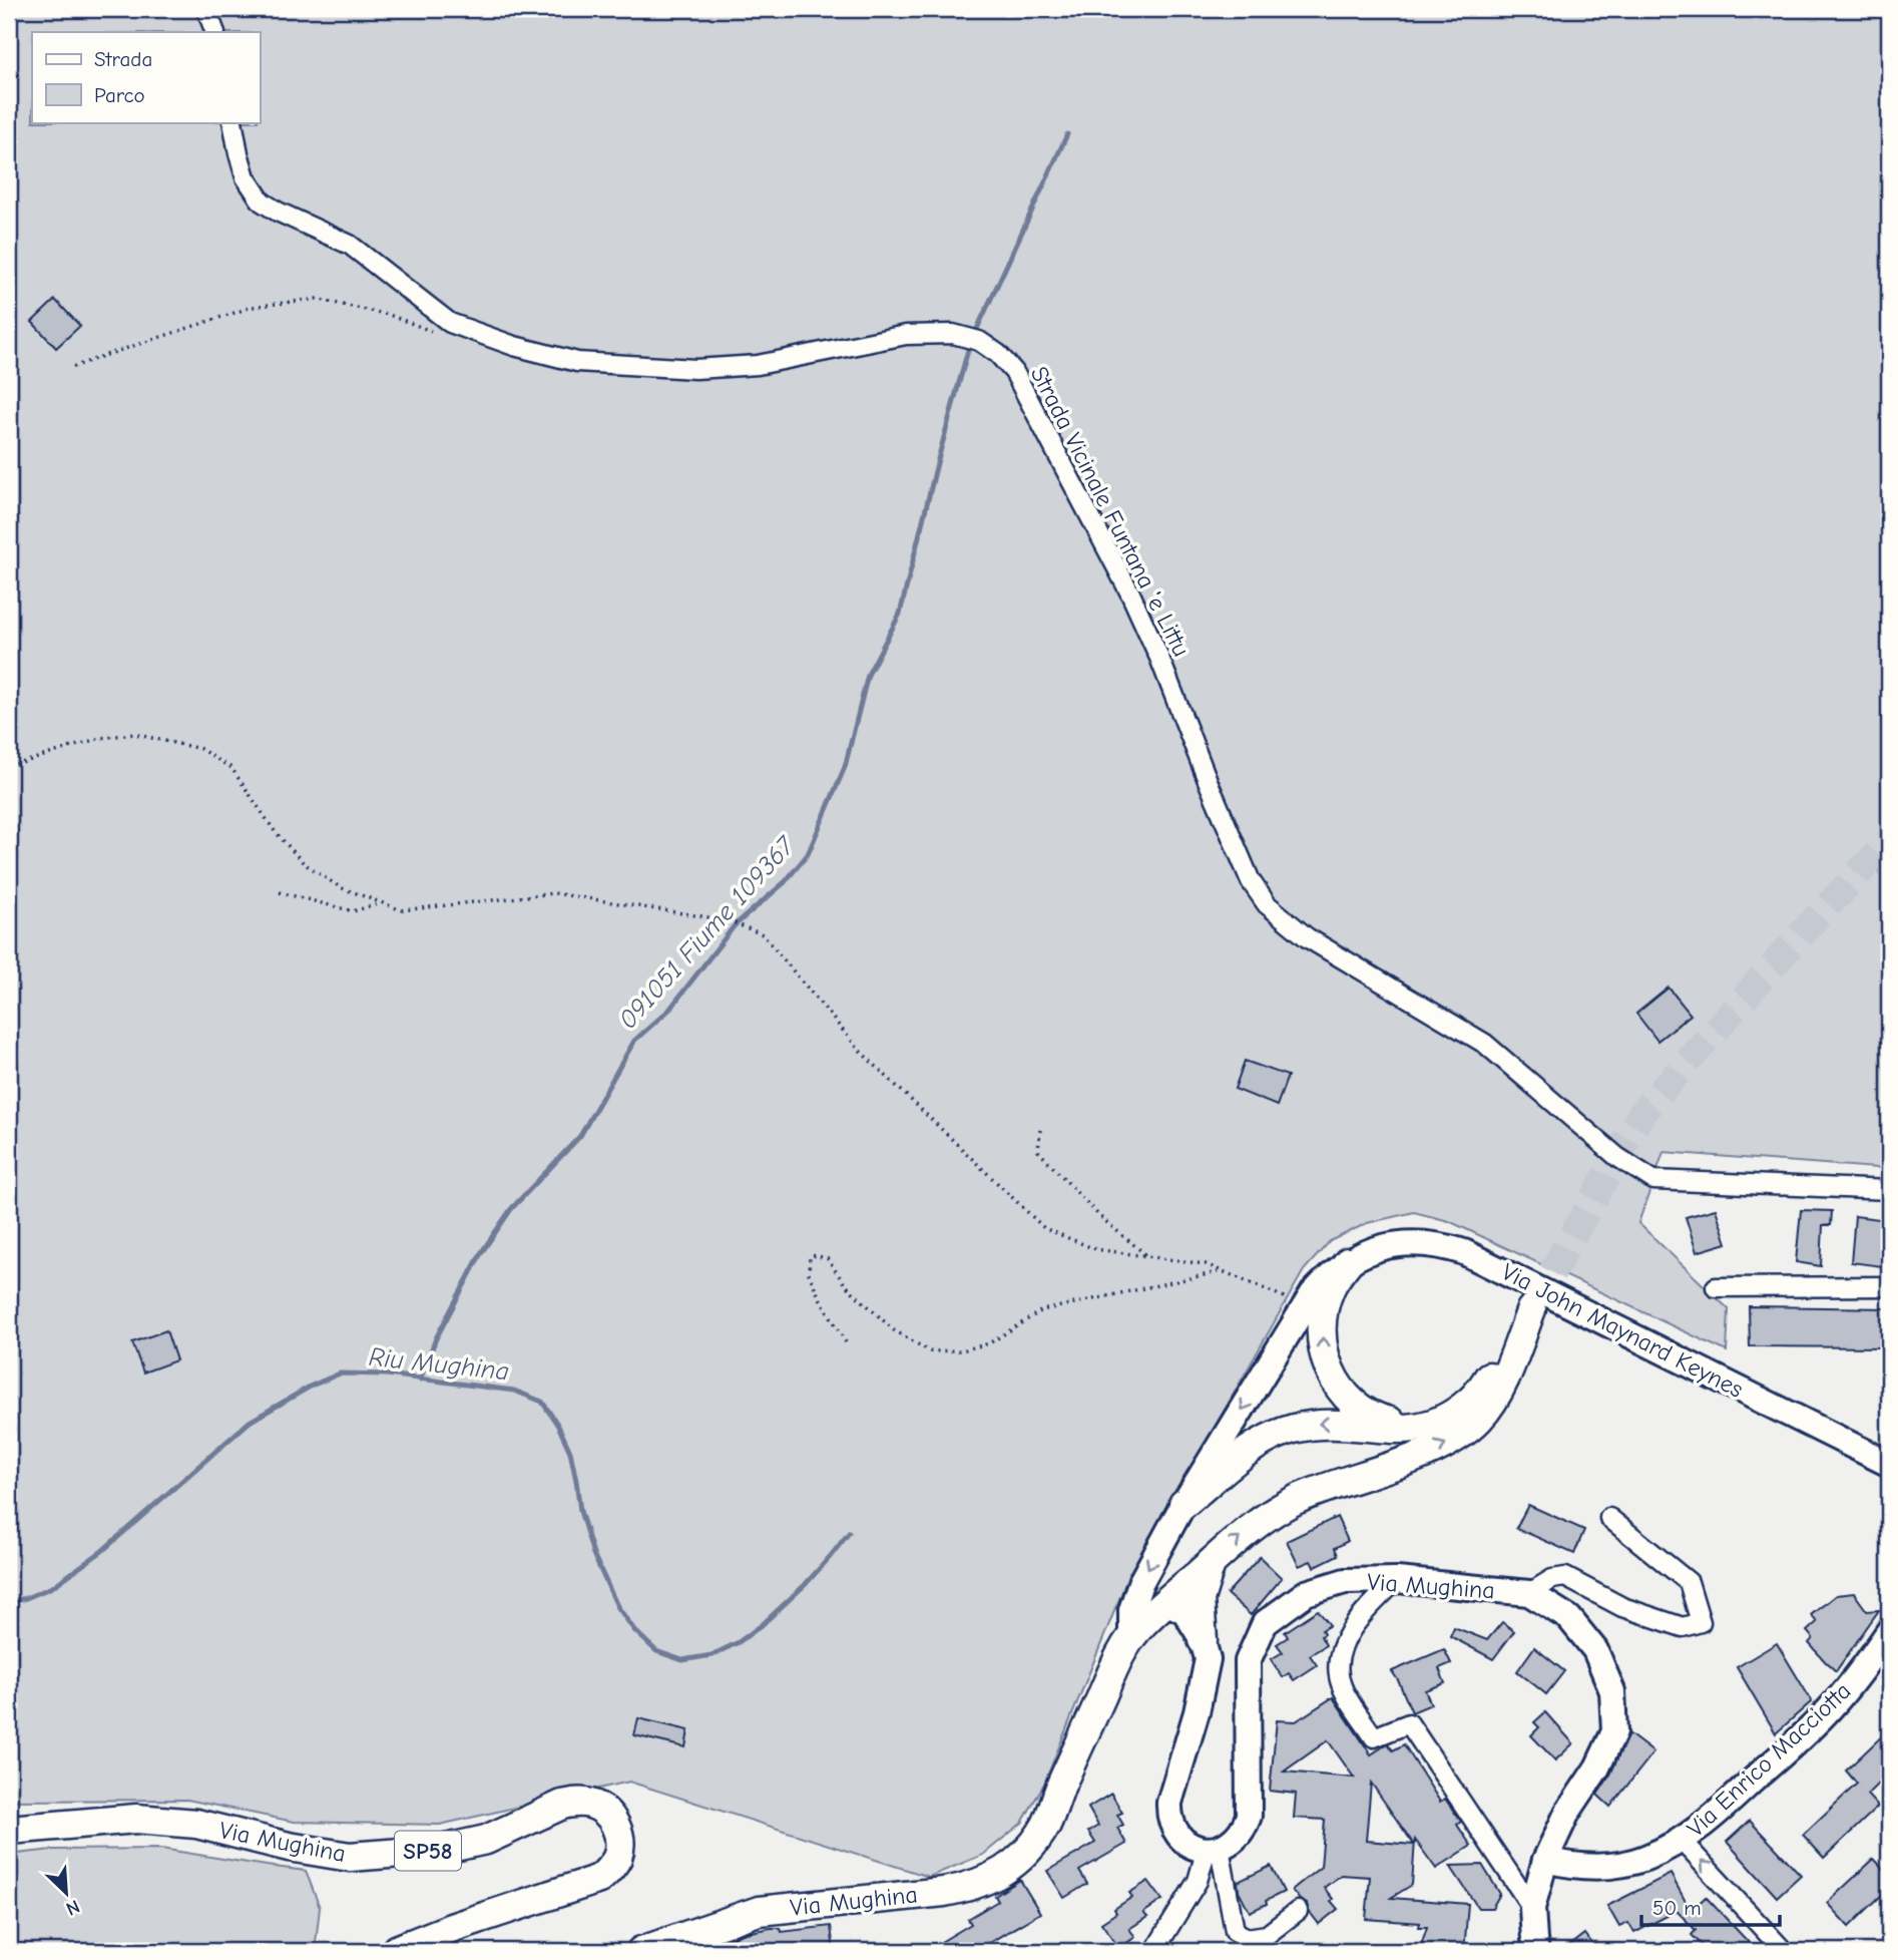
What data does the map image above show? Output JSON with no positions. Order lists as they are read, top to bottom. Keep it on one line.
{"streets":{"main road":["Via Mughina","SP58"],"street":["Strada Vicinale Funtana 'e Littu","Via John Maynard Keynes","Via Enrico Macciotta"]},"crossings":[["Via John Maynard Keynes","Via Mughina"],["Via Mughina","Via Enrico Macciotta"]],"one_way":["Via John Maynard Keynes"],"water":["091051 Fiume 109367","Riu Mughina"],"legend":["Strada","Parco"],"scale_bar":"50 m","north":"bottom right"}
